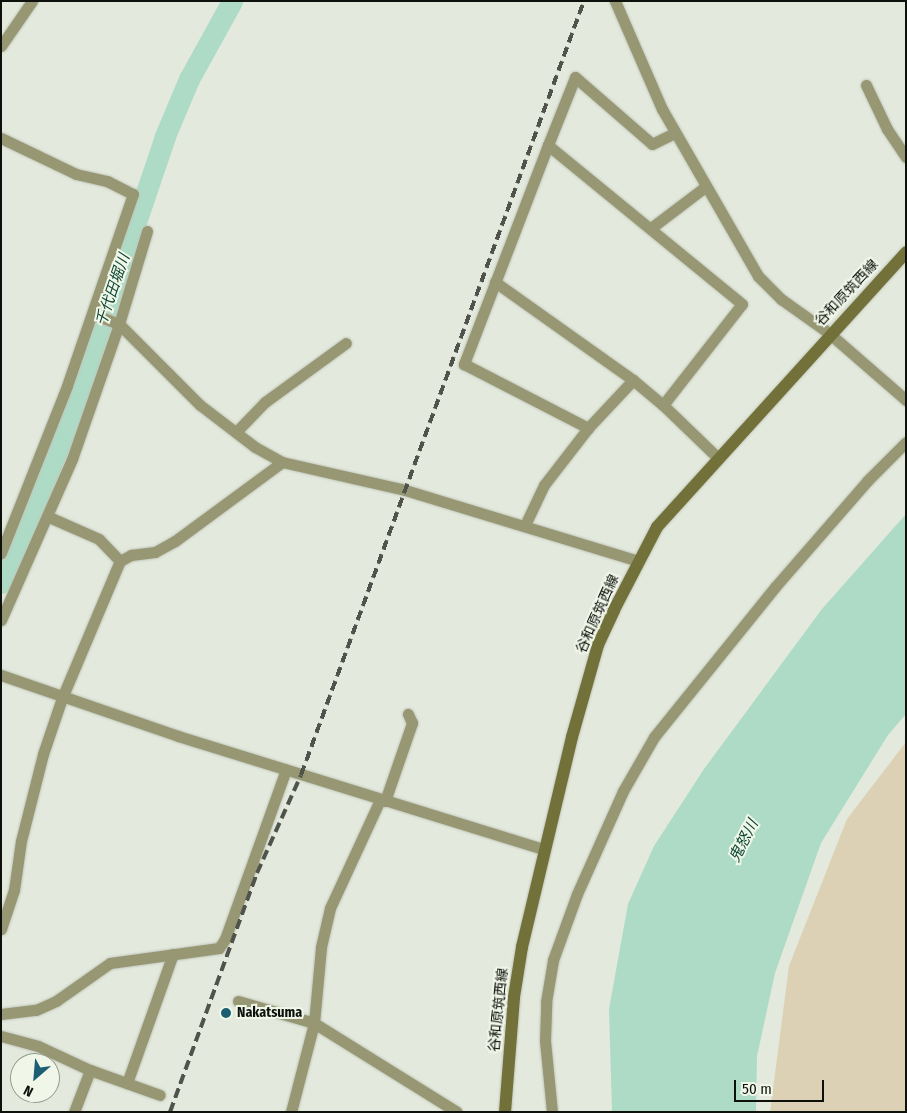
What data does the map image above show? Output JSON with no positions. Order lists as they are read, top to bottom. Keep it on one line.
{"streets":{"main road":["谷和原筑西線"]},"water":["千代田堀川","鬼怒川"],"places":["Nakatsuma"],"scale_bar":"50 m","north":"bottom left"}
